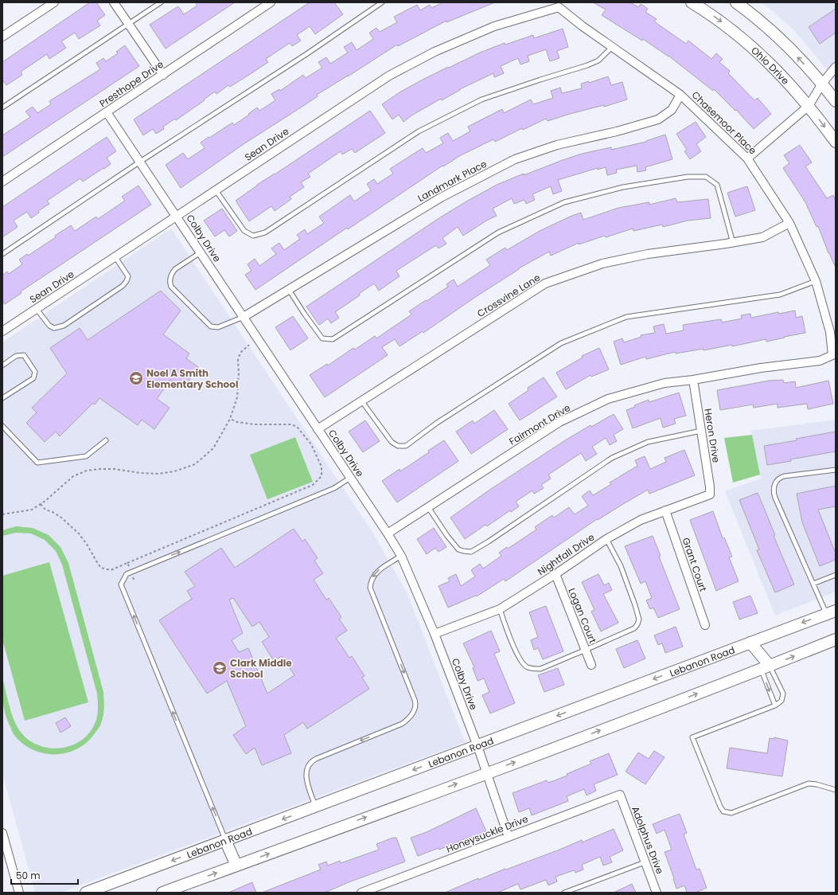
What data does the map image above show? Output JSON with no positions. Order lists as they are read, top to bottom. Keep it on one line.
{"streets":{"main road":["Ohio Drive","Lebanon Road"],"street":["Presthope Drive","Chasemoor Place","Sean Drive","Landmark Place","Colby Drive","Crossvine Lane","Fairmont Drive","Heron Drive","Nightfall Drive","Grant Court","Logan Court","Honeysuckle Drive","Adolphus Drive"]},"crossings":[["Presthope Drive","Colby Drive"],["Chasemoor Place","Sean Drive"],["Chasemoor Place","Landmark Place"],["Chasemoor Place","Crossvine Lane"],["Chasemoor Place","Fairmont Drive"],["Sean Drive","Colby Drive"],["Landmark Place","Colby Drive"],["Colby Drive","Crossvine Lane"],["Colby Drive","Fairmont Drive"],["Colby Drive","Nightfall Drive"],["Colby Drive","Lebanon Road"],["Colby Drive","Honeysuckle Drive"],["Fairmont Drive","Heron Drive"],["Heron Drive","Nightfall Drive"],["Nightfall Drive","Grant Court"],["Nightfall Drive","Logan Court"],["Honeysuckle Drive","Adolphus Drive"]],"places":{"school or university":["Noel A Smith Elementary School","Clark Middle School"]},"scale_bar":"50 m"}
